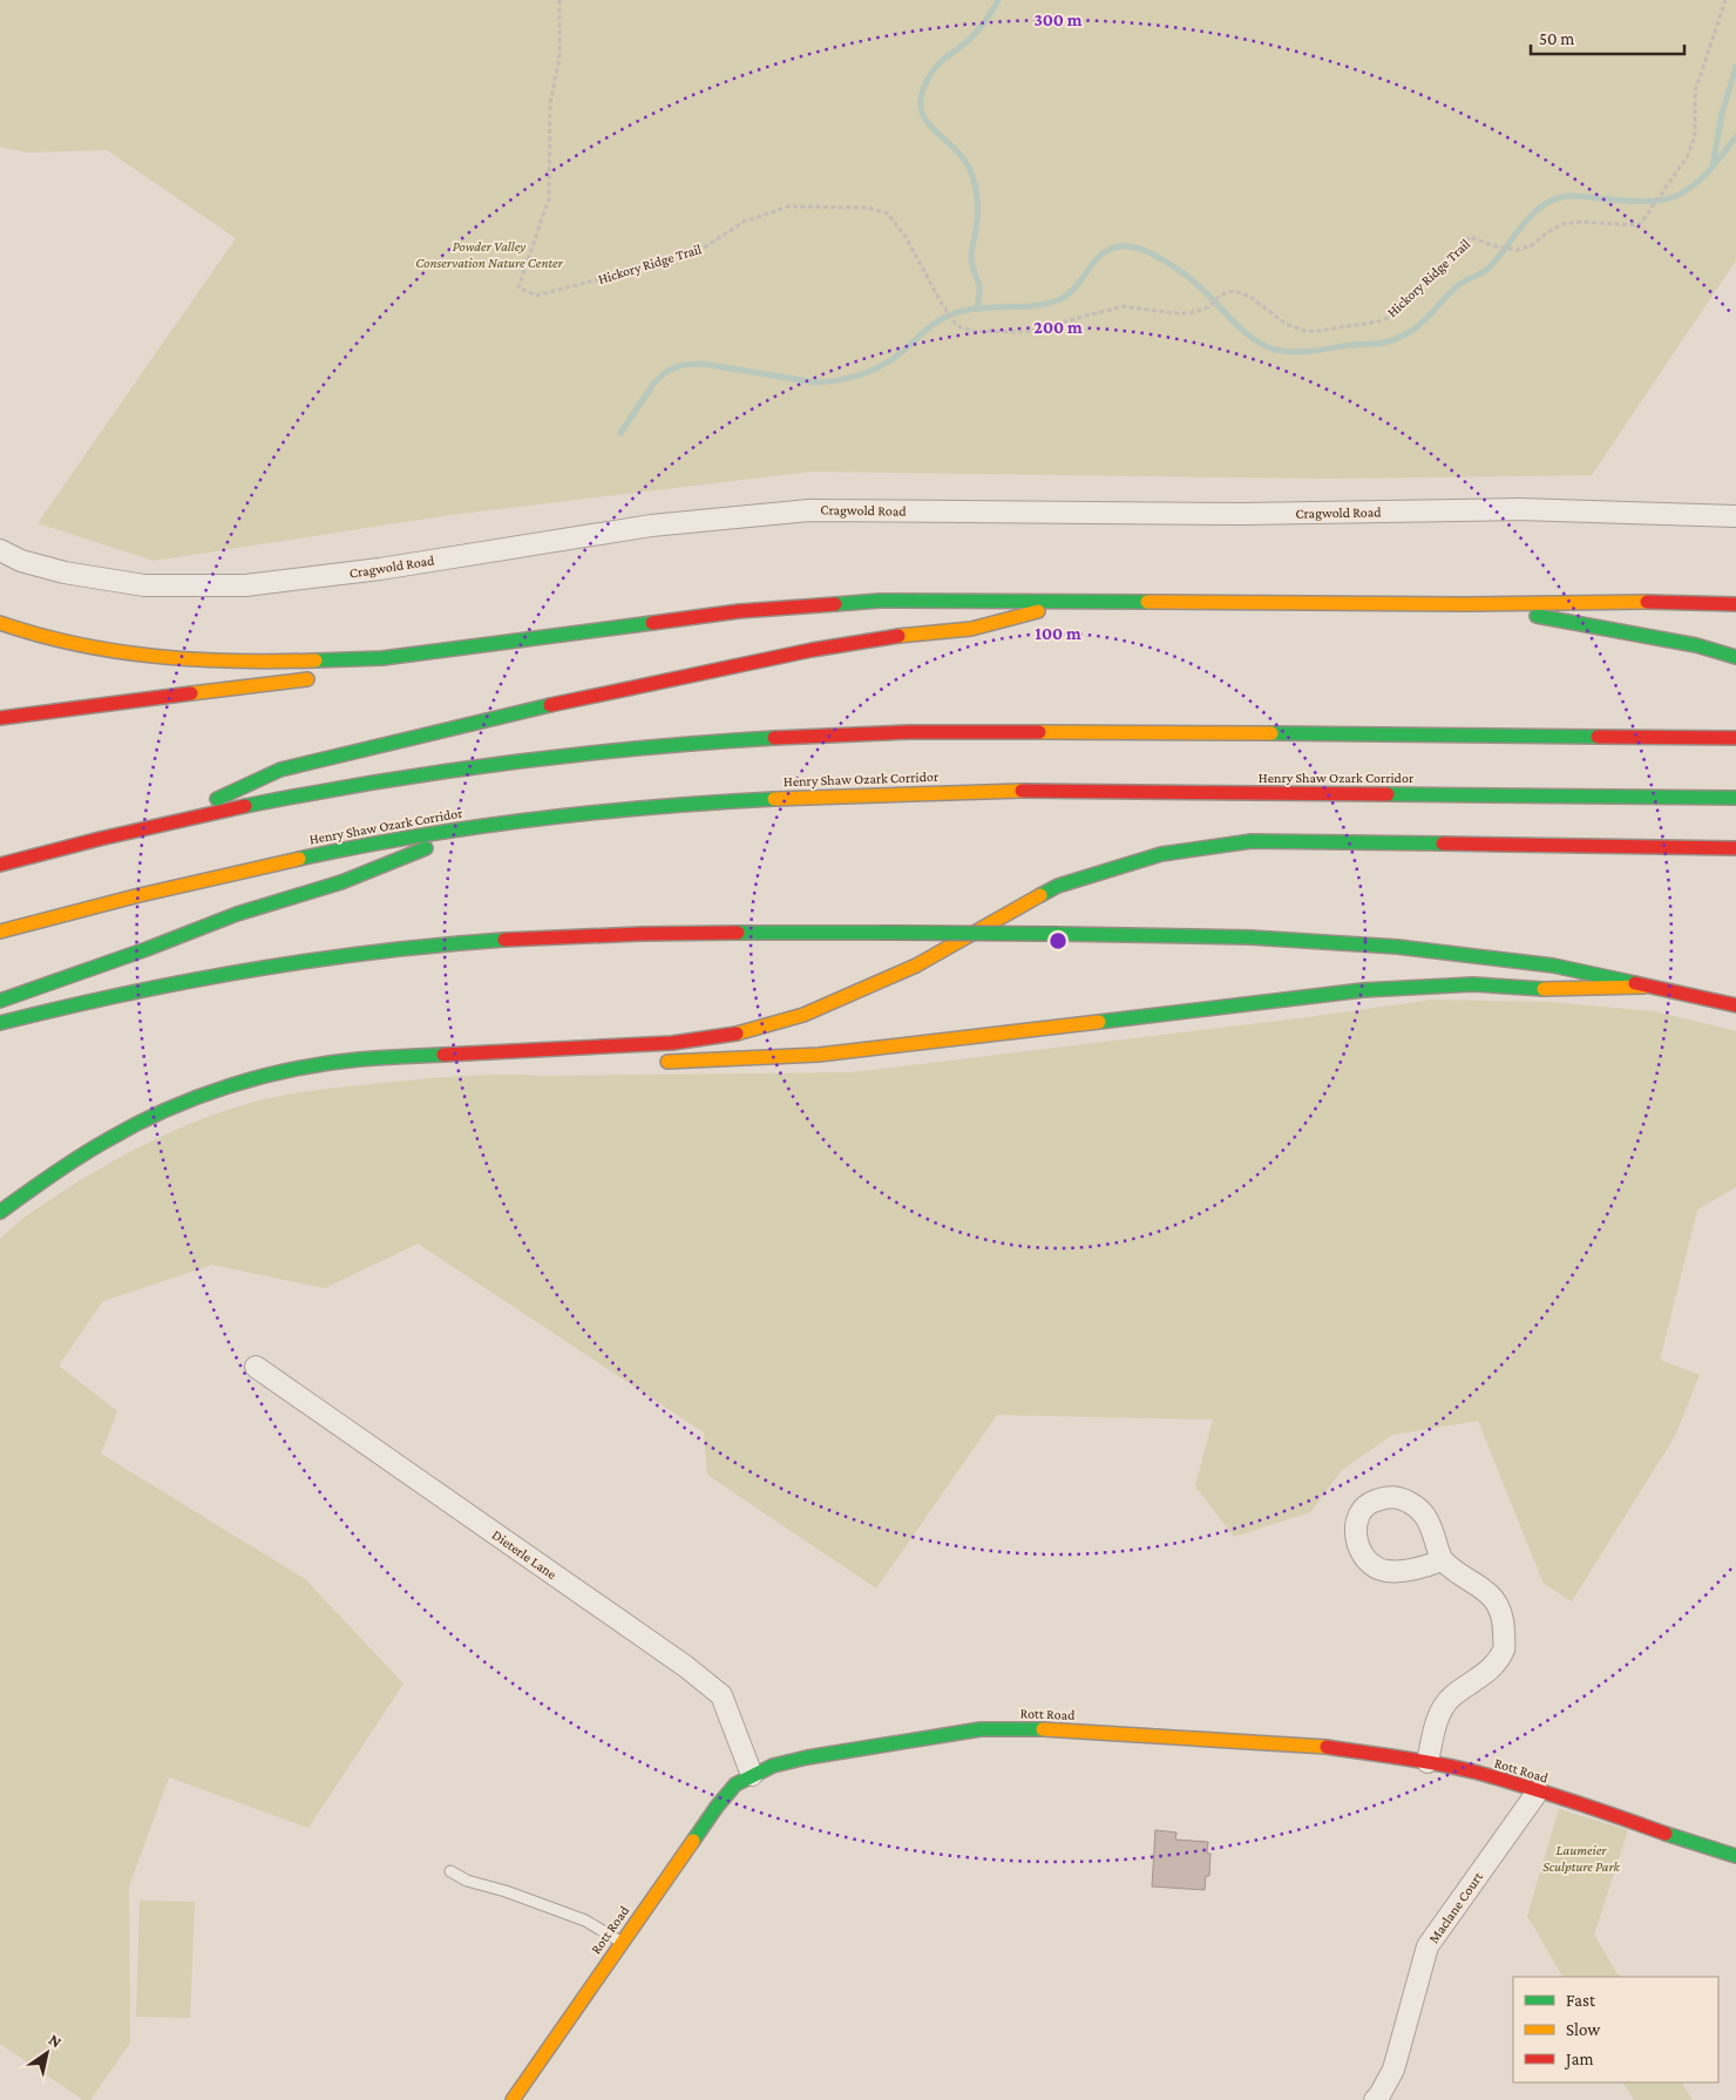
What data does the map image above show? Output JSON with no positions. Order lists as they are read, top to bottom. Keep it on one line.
{"streets":{"main road":["Henry Shaw Ozark Corridor","Rott Road"],"street":["Cragwold Road","Dieterle Lane","Maclane Court"],"path":["Hickory Ridge Trail"]},"crossings":[["Dieterle Lane","Rott Road"],["Rott Road","Maclane Court"]],"parks":["Powder Valley Conservation Nature Center","Laumeier Sculpture Park"],"legend":["Fast","Slow","Jam"],"scale_bar":"50 m","north":"top right","rings":["300 m","200 m","100 m"]}
